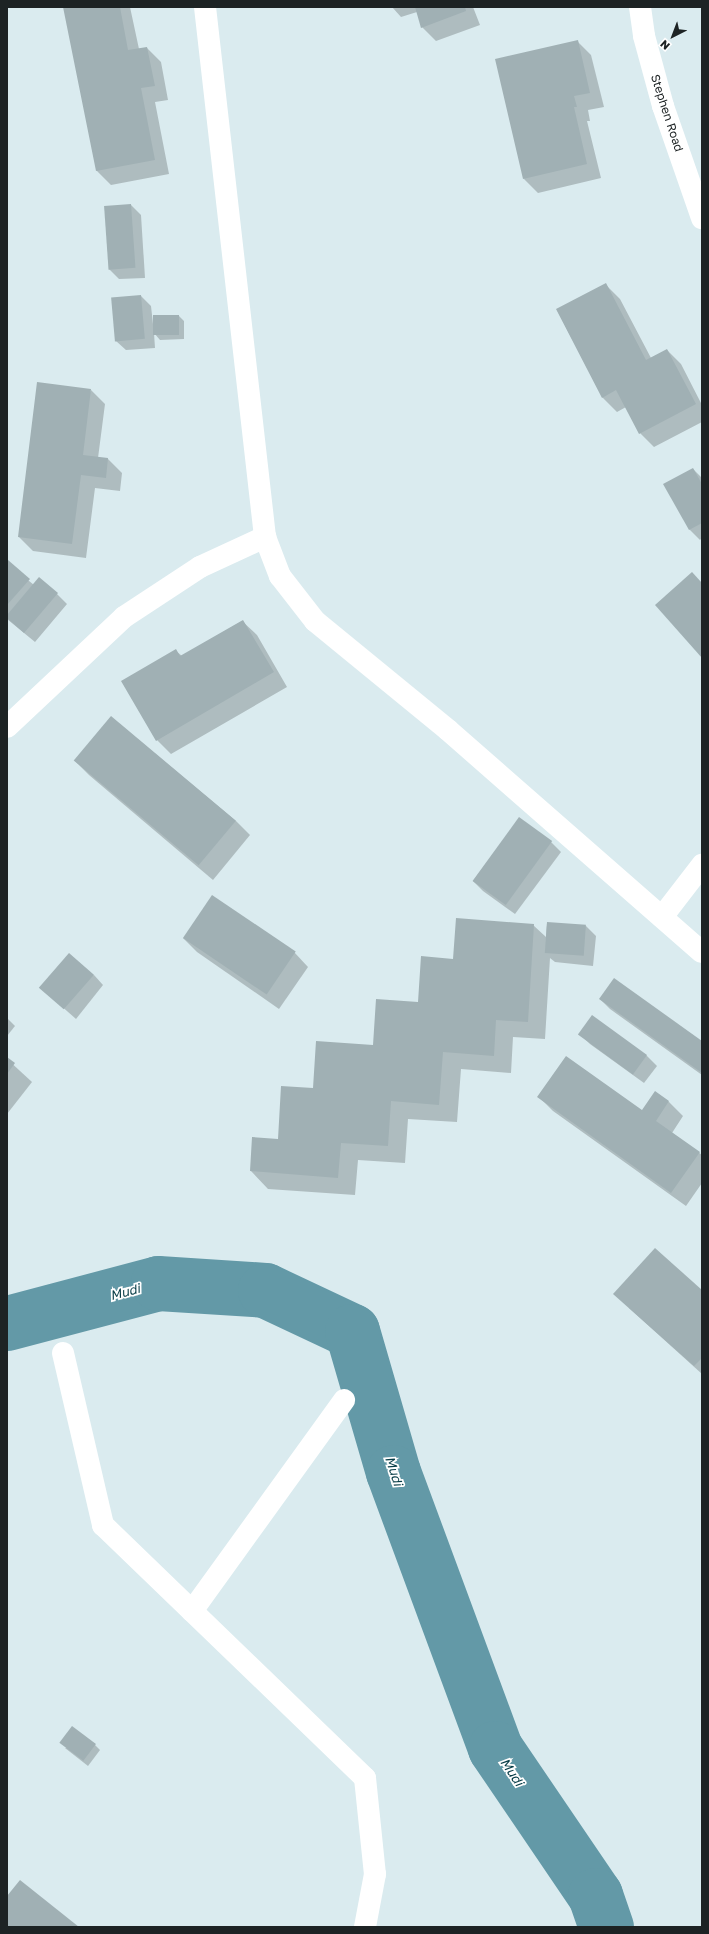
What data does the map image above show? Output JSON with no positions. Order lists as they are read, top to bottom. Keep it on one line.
{"streets":{"street":["Stephen Road"]},"water":["Mudi"],"north":"bottom left"}
